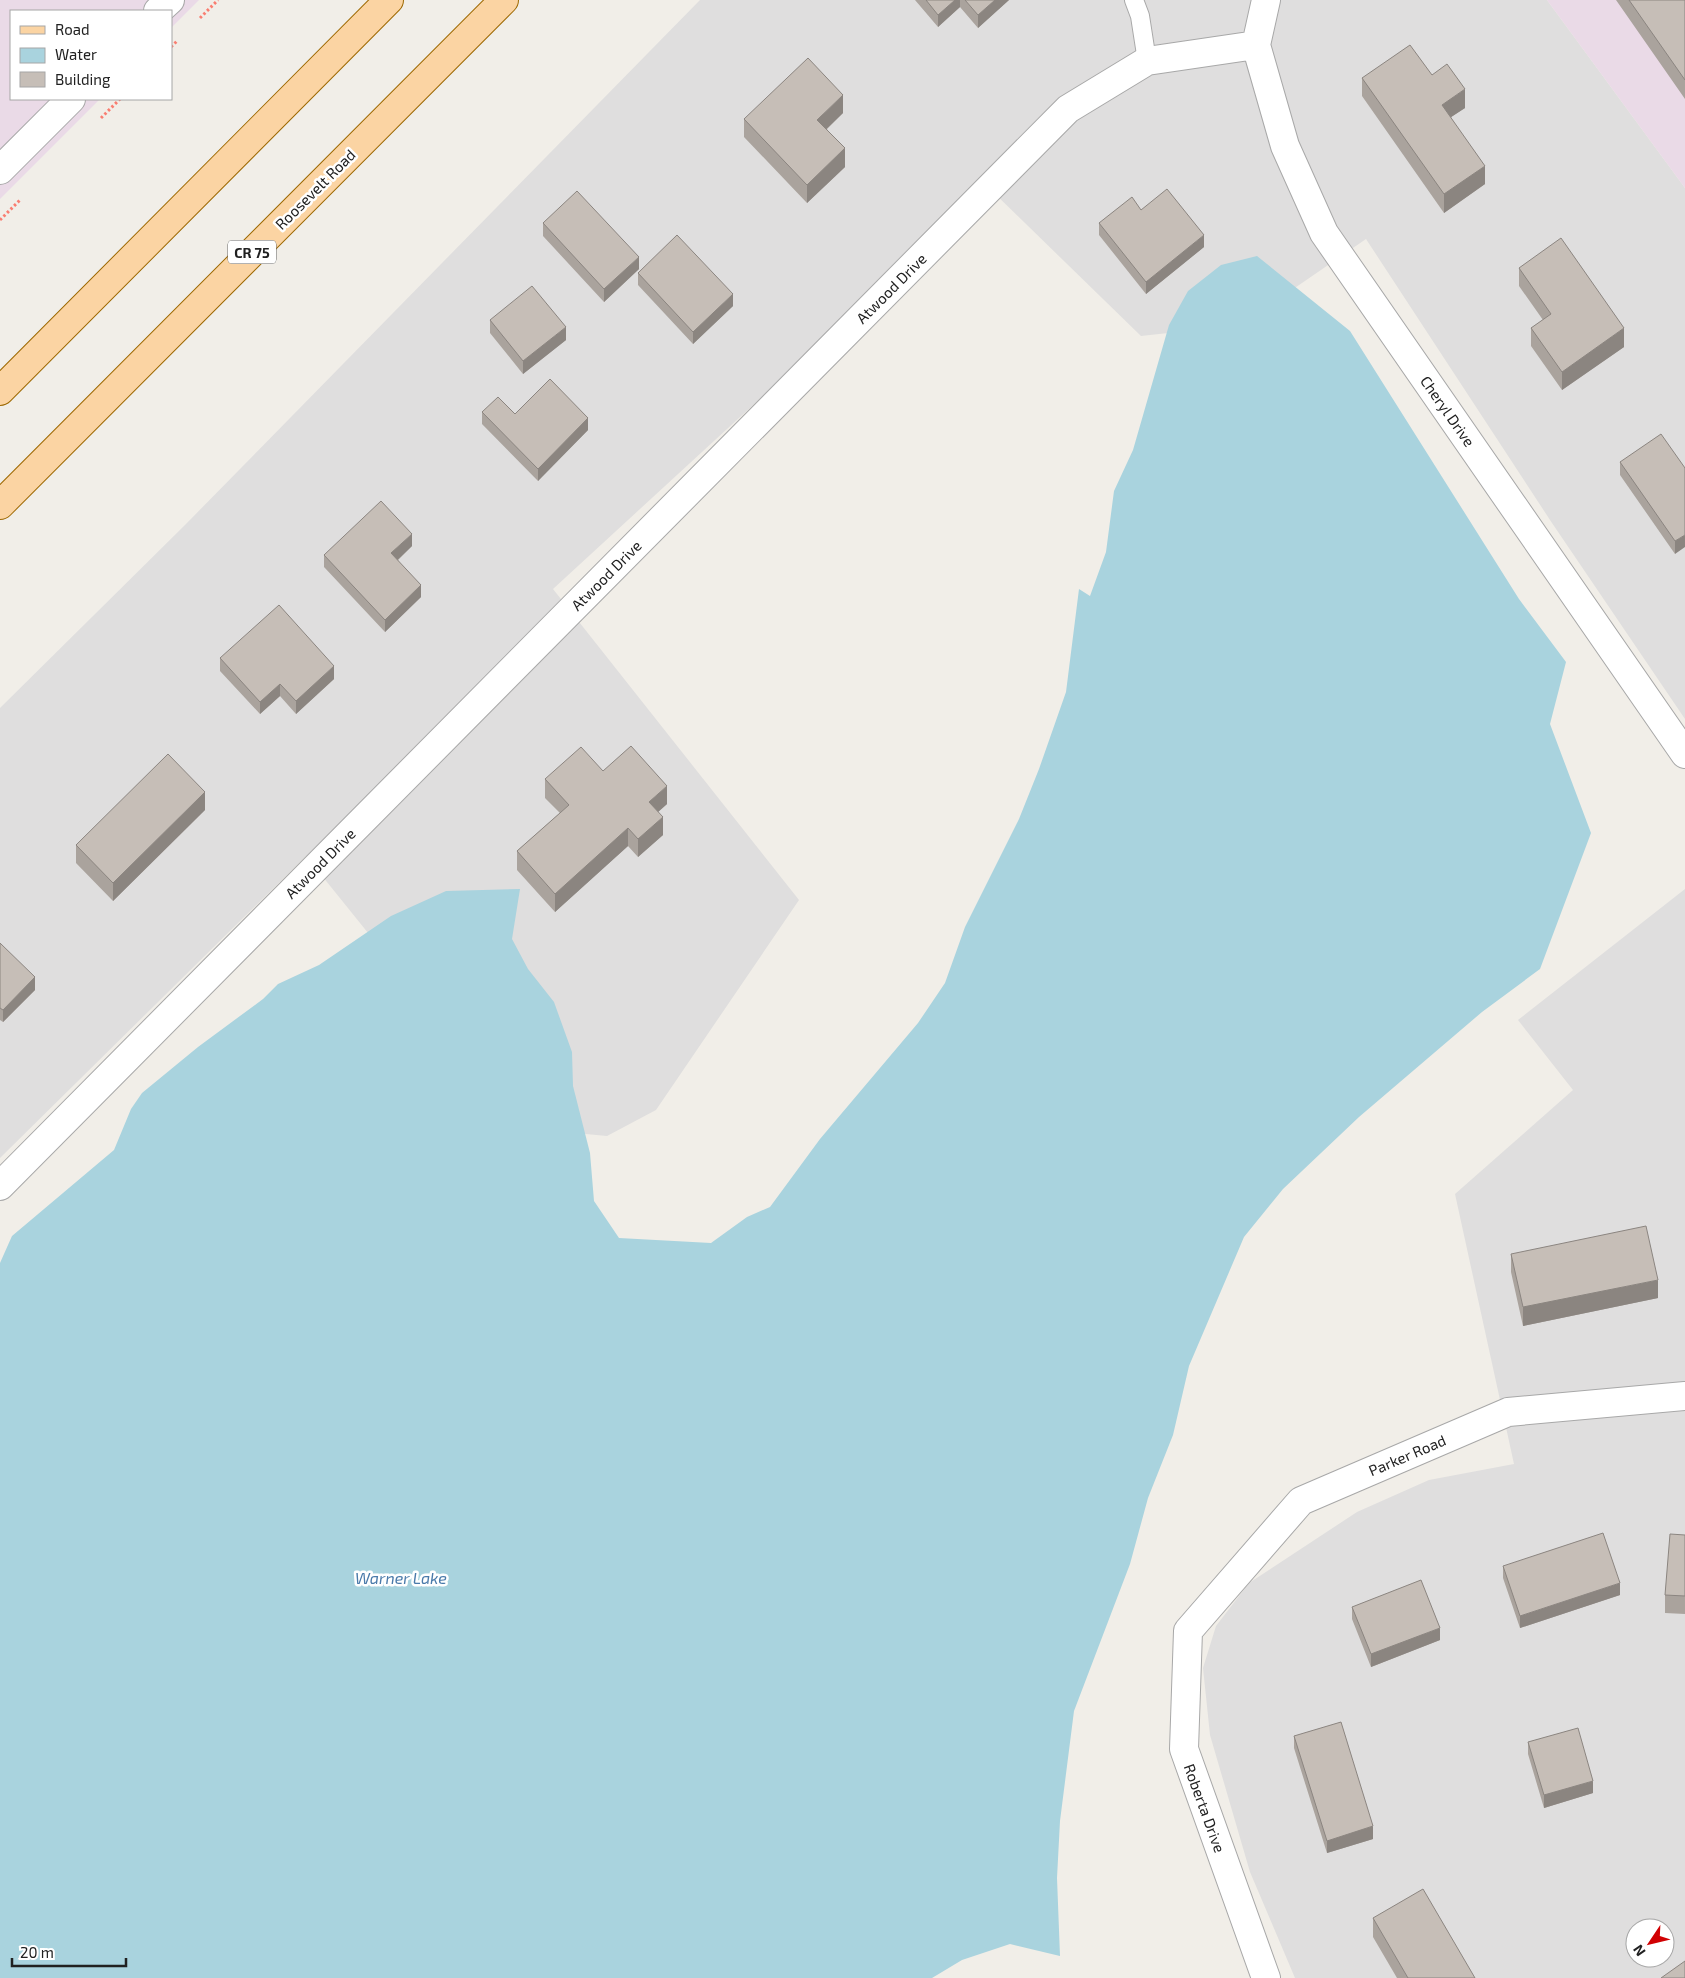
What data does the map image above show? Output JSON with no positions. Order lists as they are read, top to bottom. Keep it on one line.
{"streets":{"main road":["Roosevelt Road","CR 75"],"street":["Atwood Drive","Cheryl Drive","Parker Road","Roberta Drive"]},"crossings":[["Atwood Drive","Cheryl Drive"],["Parker Road","Roberta Drive"]],"water":["Warner Lake"],"legend":["Road","Water","Building"],"scale_bar":"20 m","north":"bottom left"}
